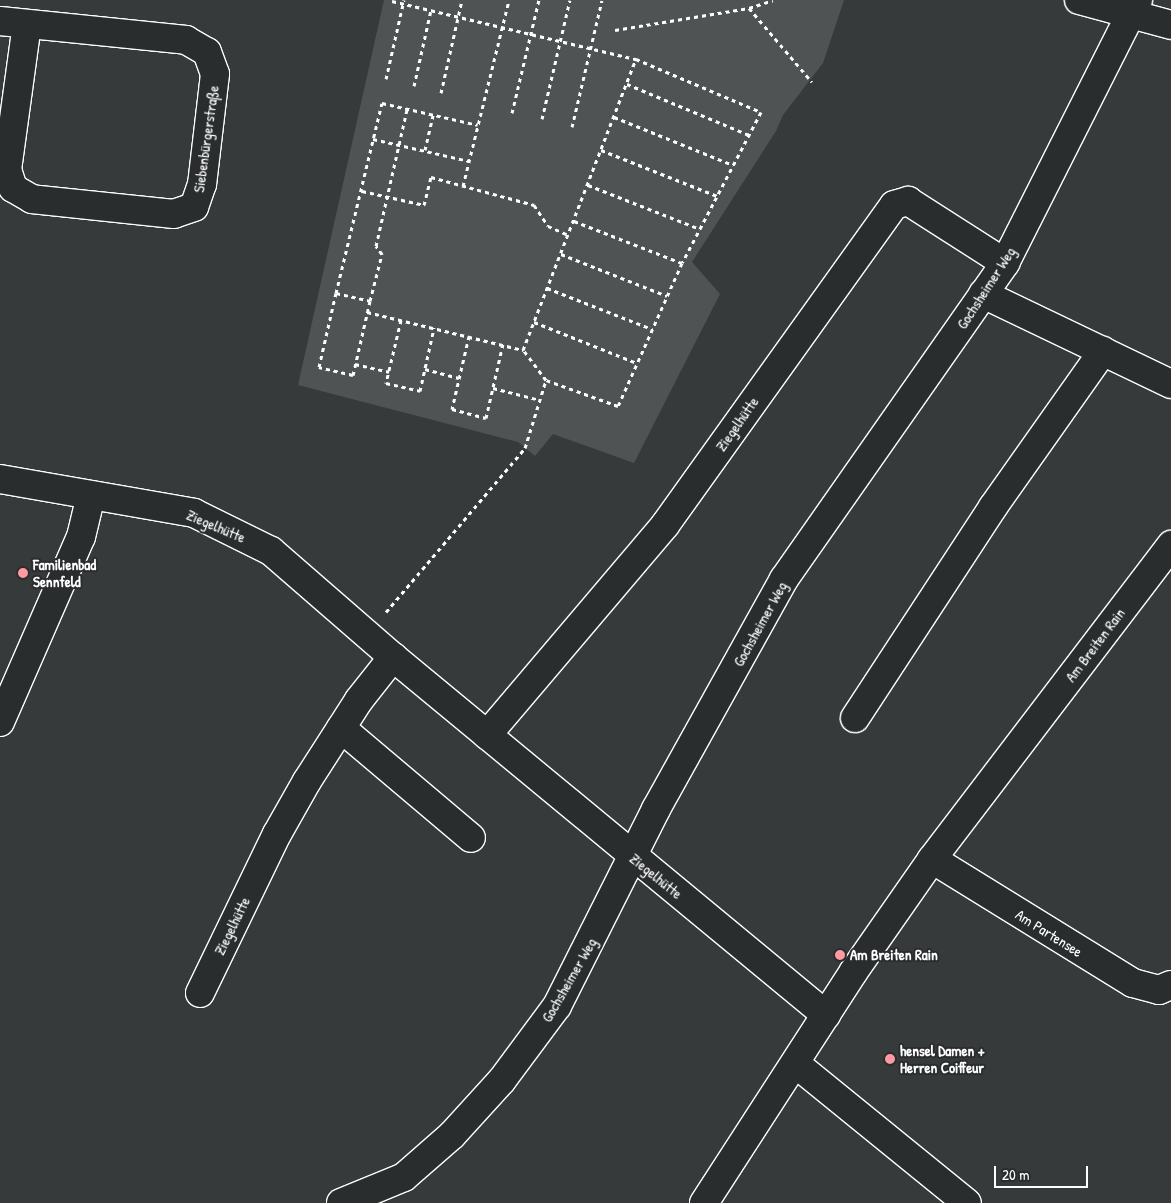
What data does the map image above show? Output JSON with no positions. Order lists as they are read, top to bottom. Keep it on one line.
{"streets":{"street":["Siebenbürgerstraße","Gochsheimer Weg","Ziegelhütte","Am Breiten Rain","Am Partensee"]},"crossings":[["Gochsheimer Weg","Ziegelhütte"],["Ziegelhütte","Am Breiten Rain"],["Am Breiten Rain","Am Partensee"]],"places":["Familienbad Sennfeld","Am Breiten Rain","hensel Damen + Herren Coiffeur"],"scale_bar":"20 m"}
